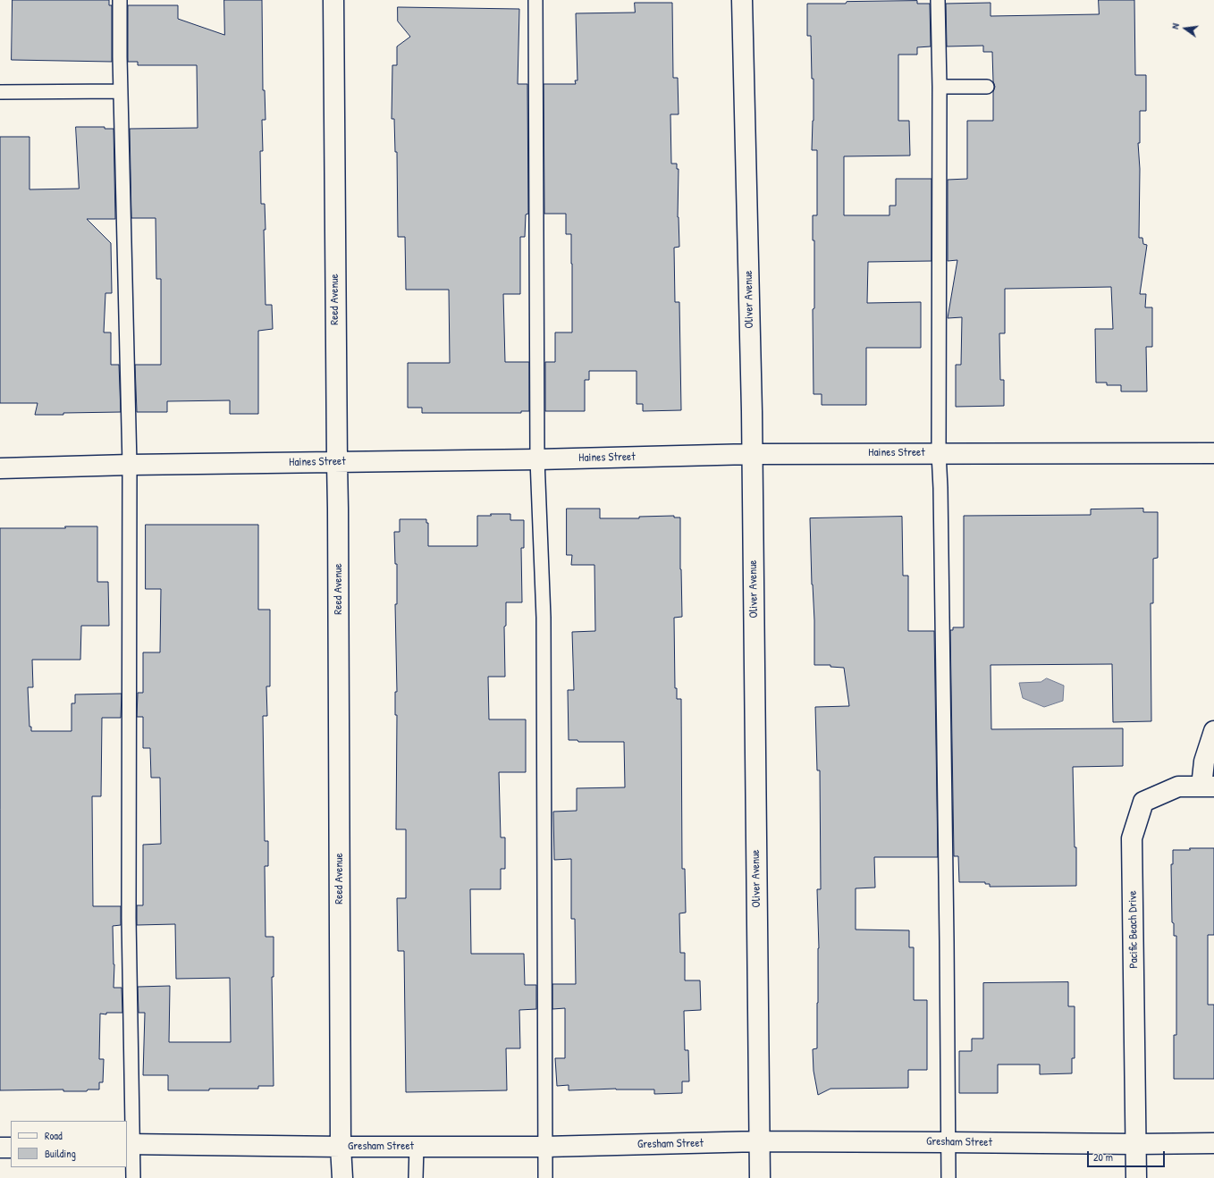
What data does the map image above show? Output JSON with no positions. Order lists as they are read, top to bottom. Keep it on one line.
{"streets":{"street":["Reed Avenue","Oliver Avenue","Haines Street","Pacific Beach Drive","Gresham Street"]},"crossings":[["Reed Avenue","Haines Street"],["Reed Avenue","Gresham Street"],["Oliver Avenue","Haines Street"],["Oliver Avenue","Gresham Street"],["Pacific Beach Drive","Gresham Street"]],"legend":["Road","Building"],"scale_bar":"20 m","north":"left"}
